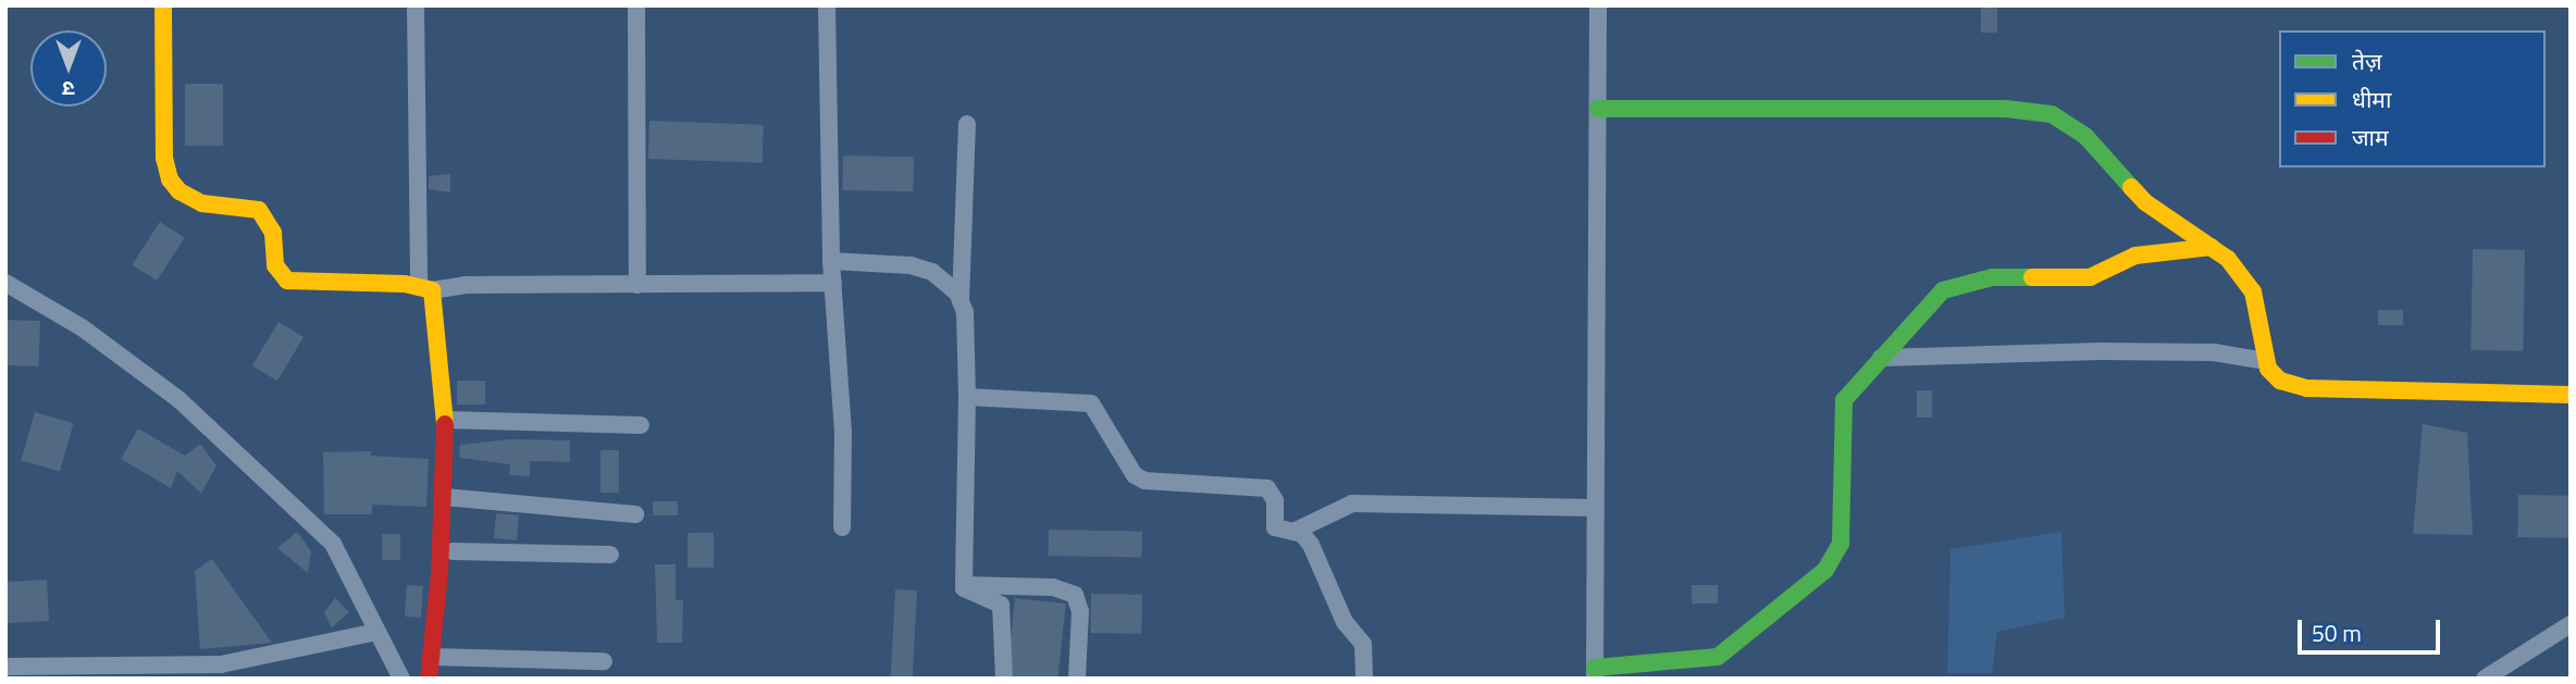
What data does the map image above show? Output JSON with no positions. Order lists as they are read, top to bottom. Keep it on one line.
{"legend":["तेज़","धीमा","जाम"],"scale_bar":"50 m","north":"bottom"}
